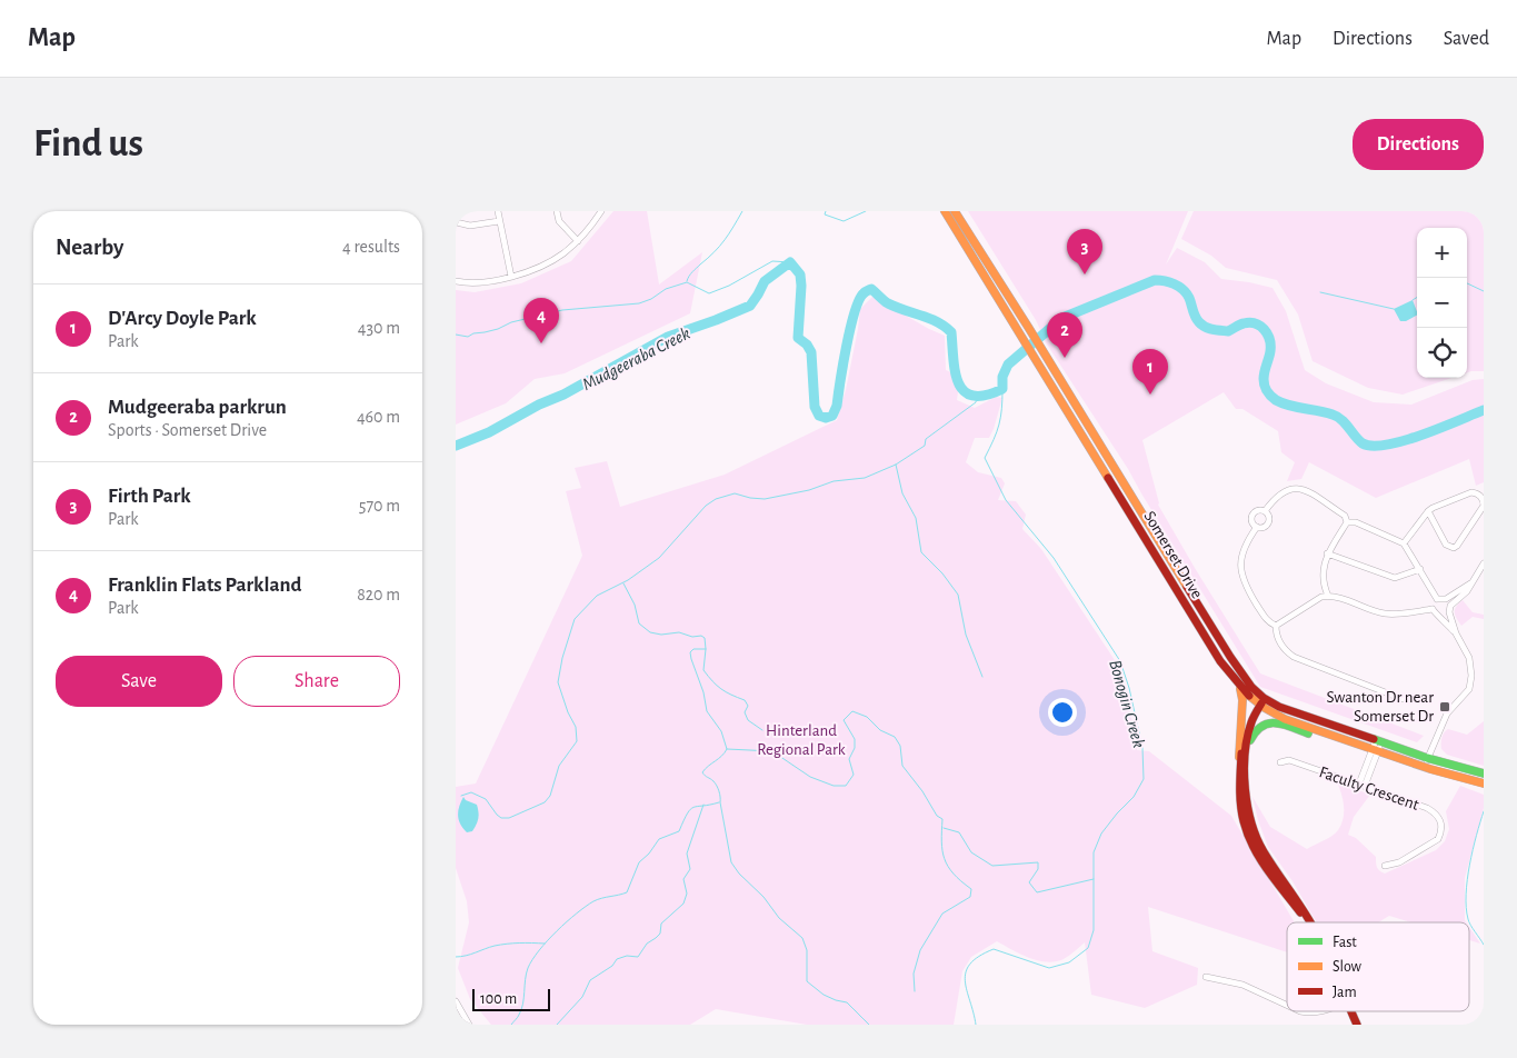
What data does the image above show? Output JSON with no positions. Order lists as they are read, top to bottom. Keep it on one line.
{"streets":{"main road":["Somerset Drive"],"street":["Faculty Crescent"]},"water":["Mudgeeraba Creek","Bonogin Creek"],"parks":["Hinterland Regional Park"],"places":{"transit":["Swanton Dr near Somerset Dr"]},"legend":["Fast","Slow","Jam"],"scale_bar":"100 m","page":{"header":"Map","nav":["Map","Directions","Saved"],"buttons":["Directions",["Save","Share"]],"title":"Find us","heading":["Nearby","4 results"],"map_buttons":["+","−"],"pins":["3","4","2","1"],"list":[{"mark":"1","name":"D'Arcy Doyle Park","note":"Park","value":"430 m"},{"mark":"2","name":"Mudgeeraba parkrun","note":"Sports · Somerset Drive","value":"460 m"},{"mark":"3","name":"Firth Park","note":"Park","value":"570 m"},{"mark":"4","name":"Franklin Flats Parkland","note":"Park","value":"820 m"}],"scale":"100 m"}}
